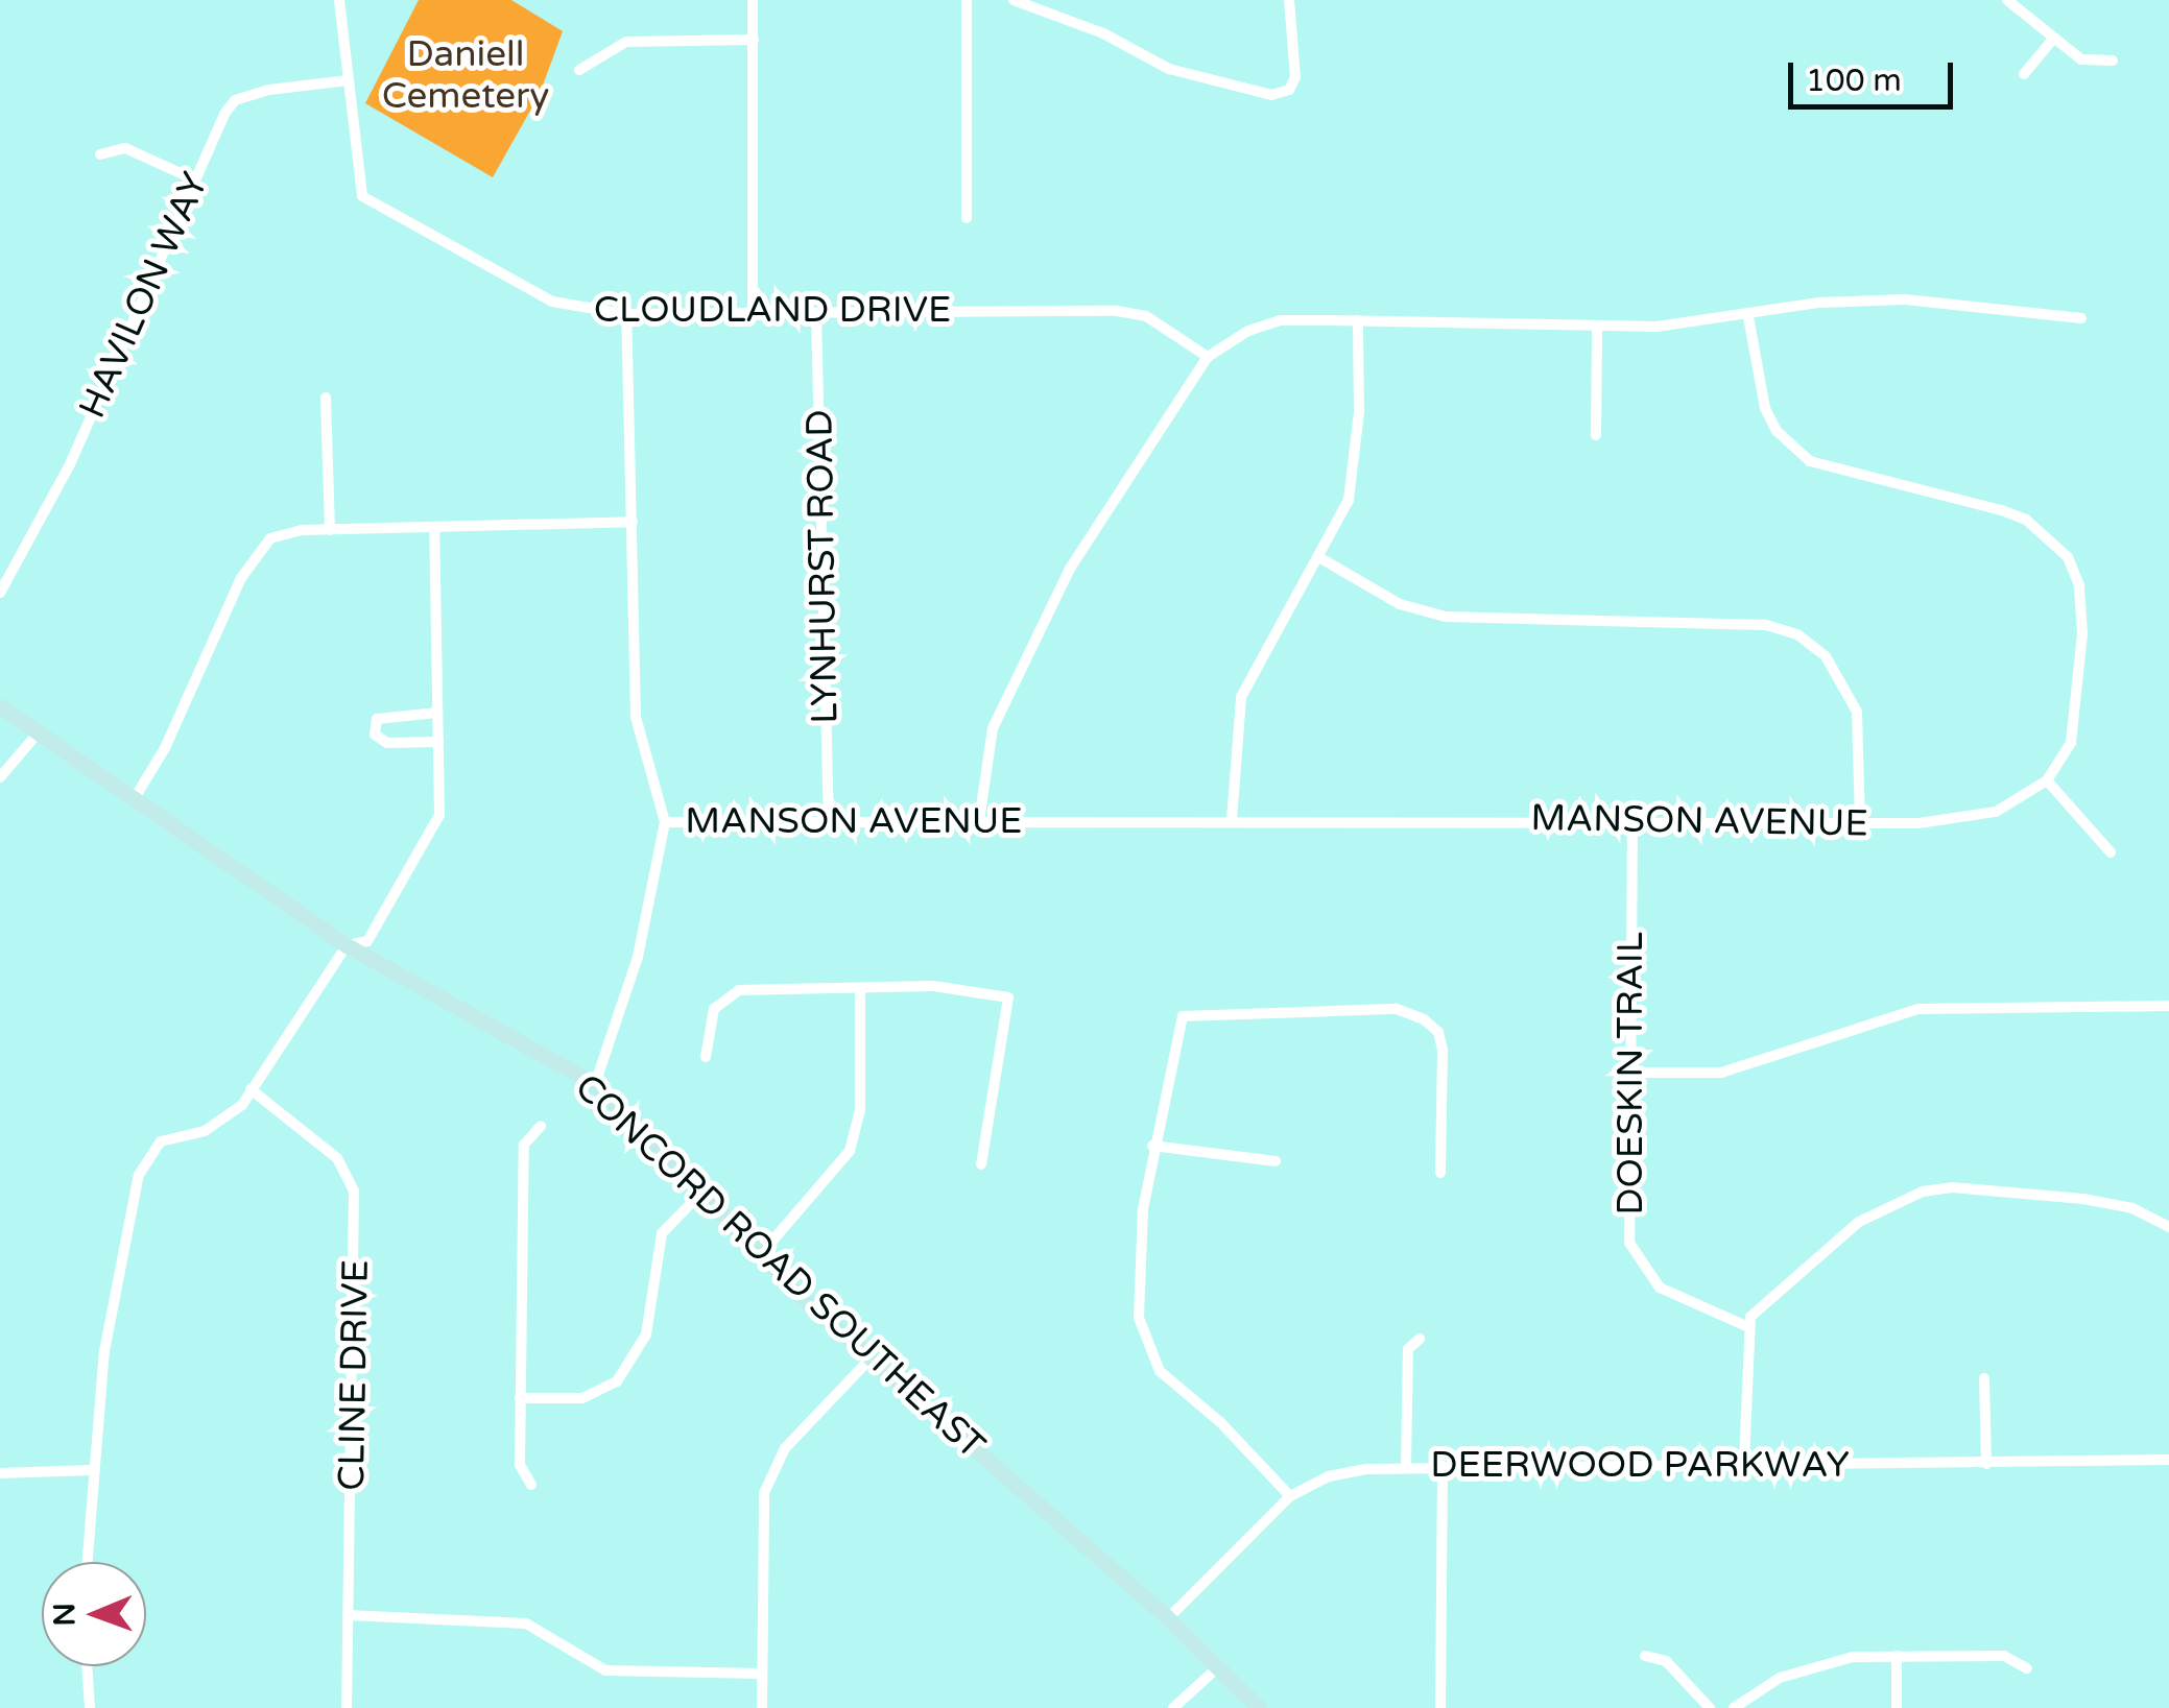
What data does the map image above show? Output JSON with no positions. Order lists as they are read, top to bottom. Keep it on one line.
{"streets":{"street":["HAVILON WAY","CLOUDLAND DRIVE","LYNHURST ROAD","MANSON AVENUE","DOESKIN TRAIL","CONCORD ROAD SOUTHEAST","CLINE DRIVE","DEERWOOD PARKWAY"]},"crossings":[["HAVILON WAY","CLOUDLAND DRIVE"],["CLOUDLAND DRIVE","LYNHURST ROAD"],["LYNHURST ROAD","MANSON AVENUE"],["MANSON AVENUE","DOESKIN TRAIL"],["CONCORD ROAD SOUTHEAST","DEERWOOD PARKWAY"]],"parks":["Daniell Cemetery"],"scale_bar":"100 m","north":"left"}
